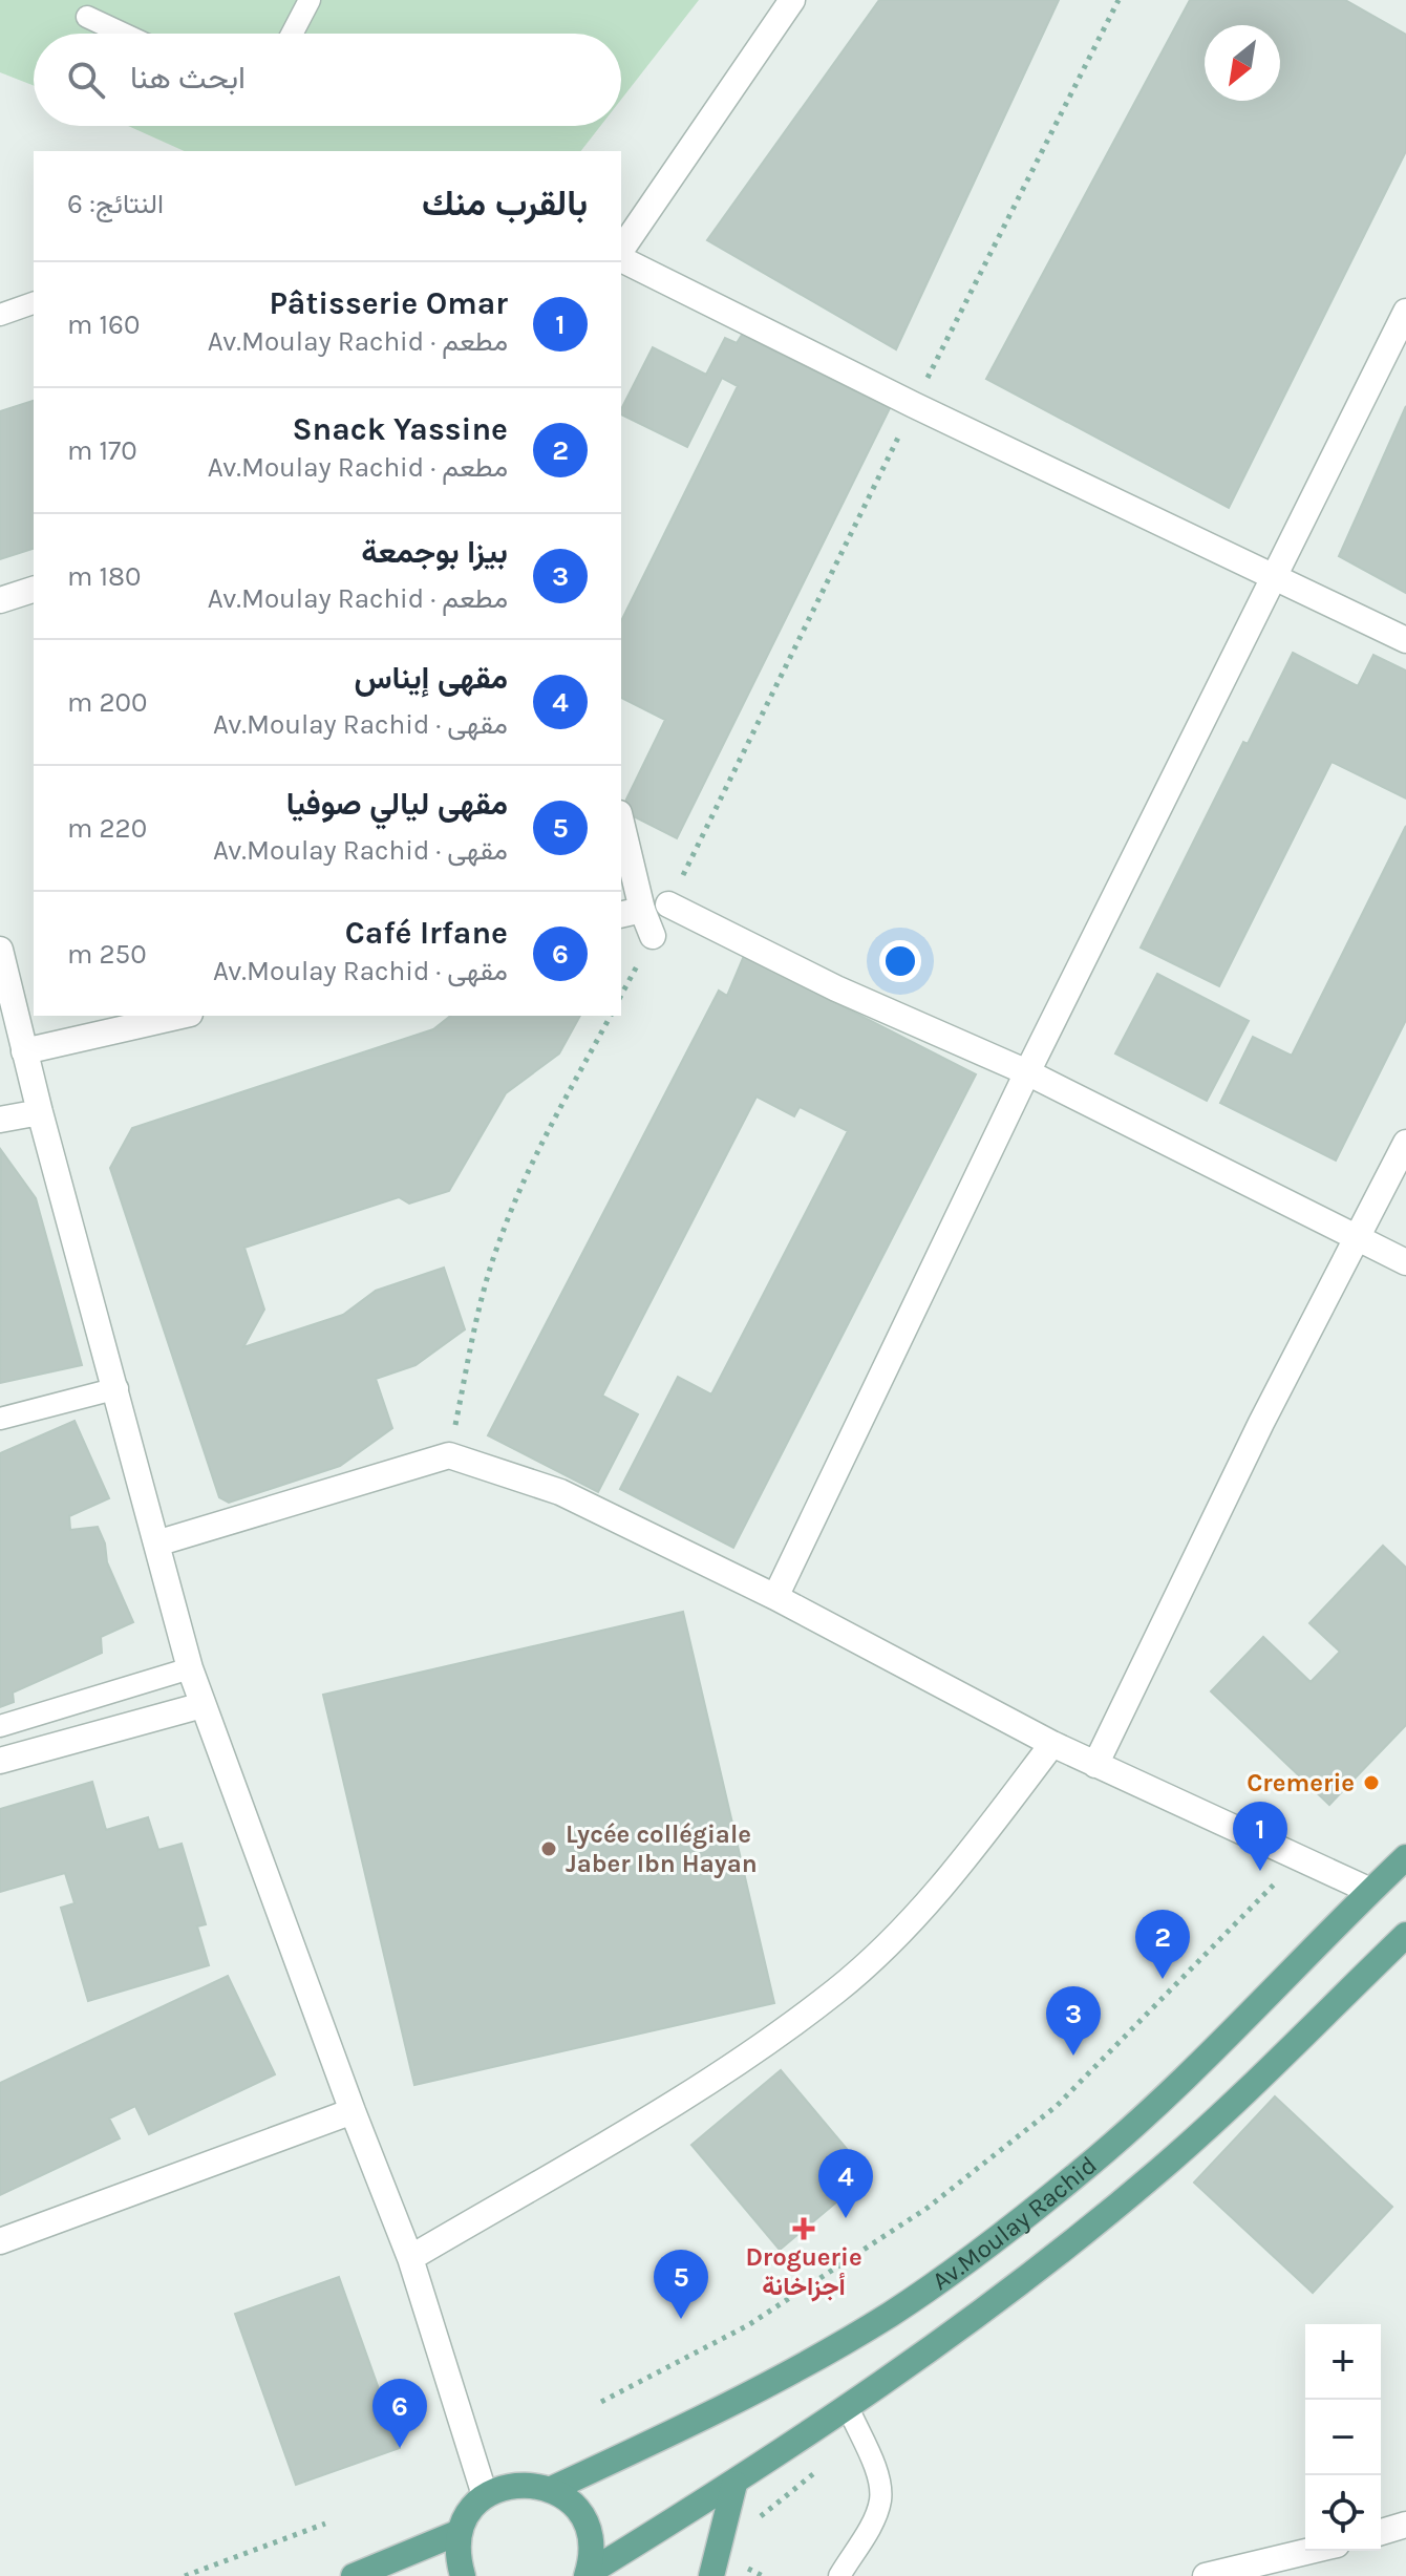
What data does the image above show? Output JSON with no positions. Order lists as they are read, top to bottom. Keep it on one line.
{"streets":{"main road":["Av.Moulay Rachid"]},"places":{"other":["Cremerie","Lycée collégiale Jaber Ibn Hayan"],"health":["Droguerie أجزاخانة"]},"north":"bottom left","page":{"search":"ابحث هنا","heading":["بالقرب منك","النتائج: 6"],"list":[{"mark":"1","name":"Pâtisserie Omar","note":"مطعم · Av.Moulay Rachid","value":"160 m"},{"mark":"2","name":"Snack Yassine","note":"مطعم · Av.Moulay Rachid","value":"170 m"},{"mark":"3","name":"بيزا بوجمعة","note":"مطعم · Av.Moulay Rachid","value":"180 m"},{"mark":"4","name":"مقهى إيناس","note":"مقهى · Av.Moulay Rachid","value":"200 m"},{"mark":"5","name":"مقهى ليالي صوفيا","note":"مقهى · Av.Moulay Rachid","value":"220 m"},{"mark":"6","name":"Café Irfane","note":"مقهى · Av.Moulay Rachid","value":"250 m"}],"pins":["1","2","3","4","5","6"],"map_buttons":["+","−"]}}
